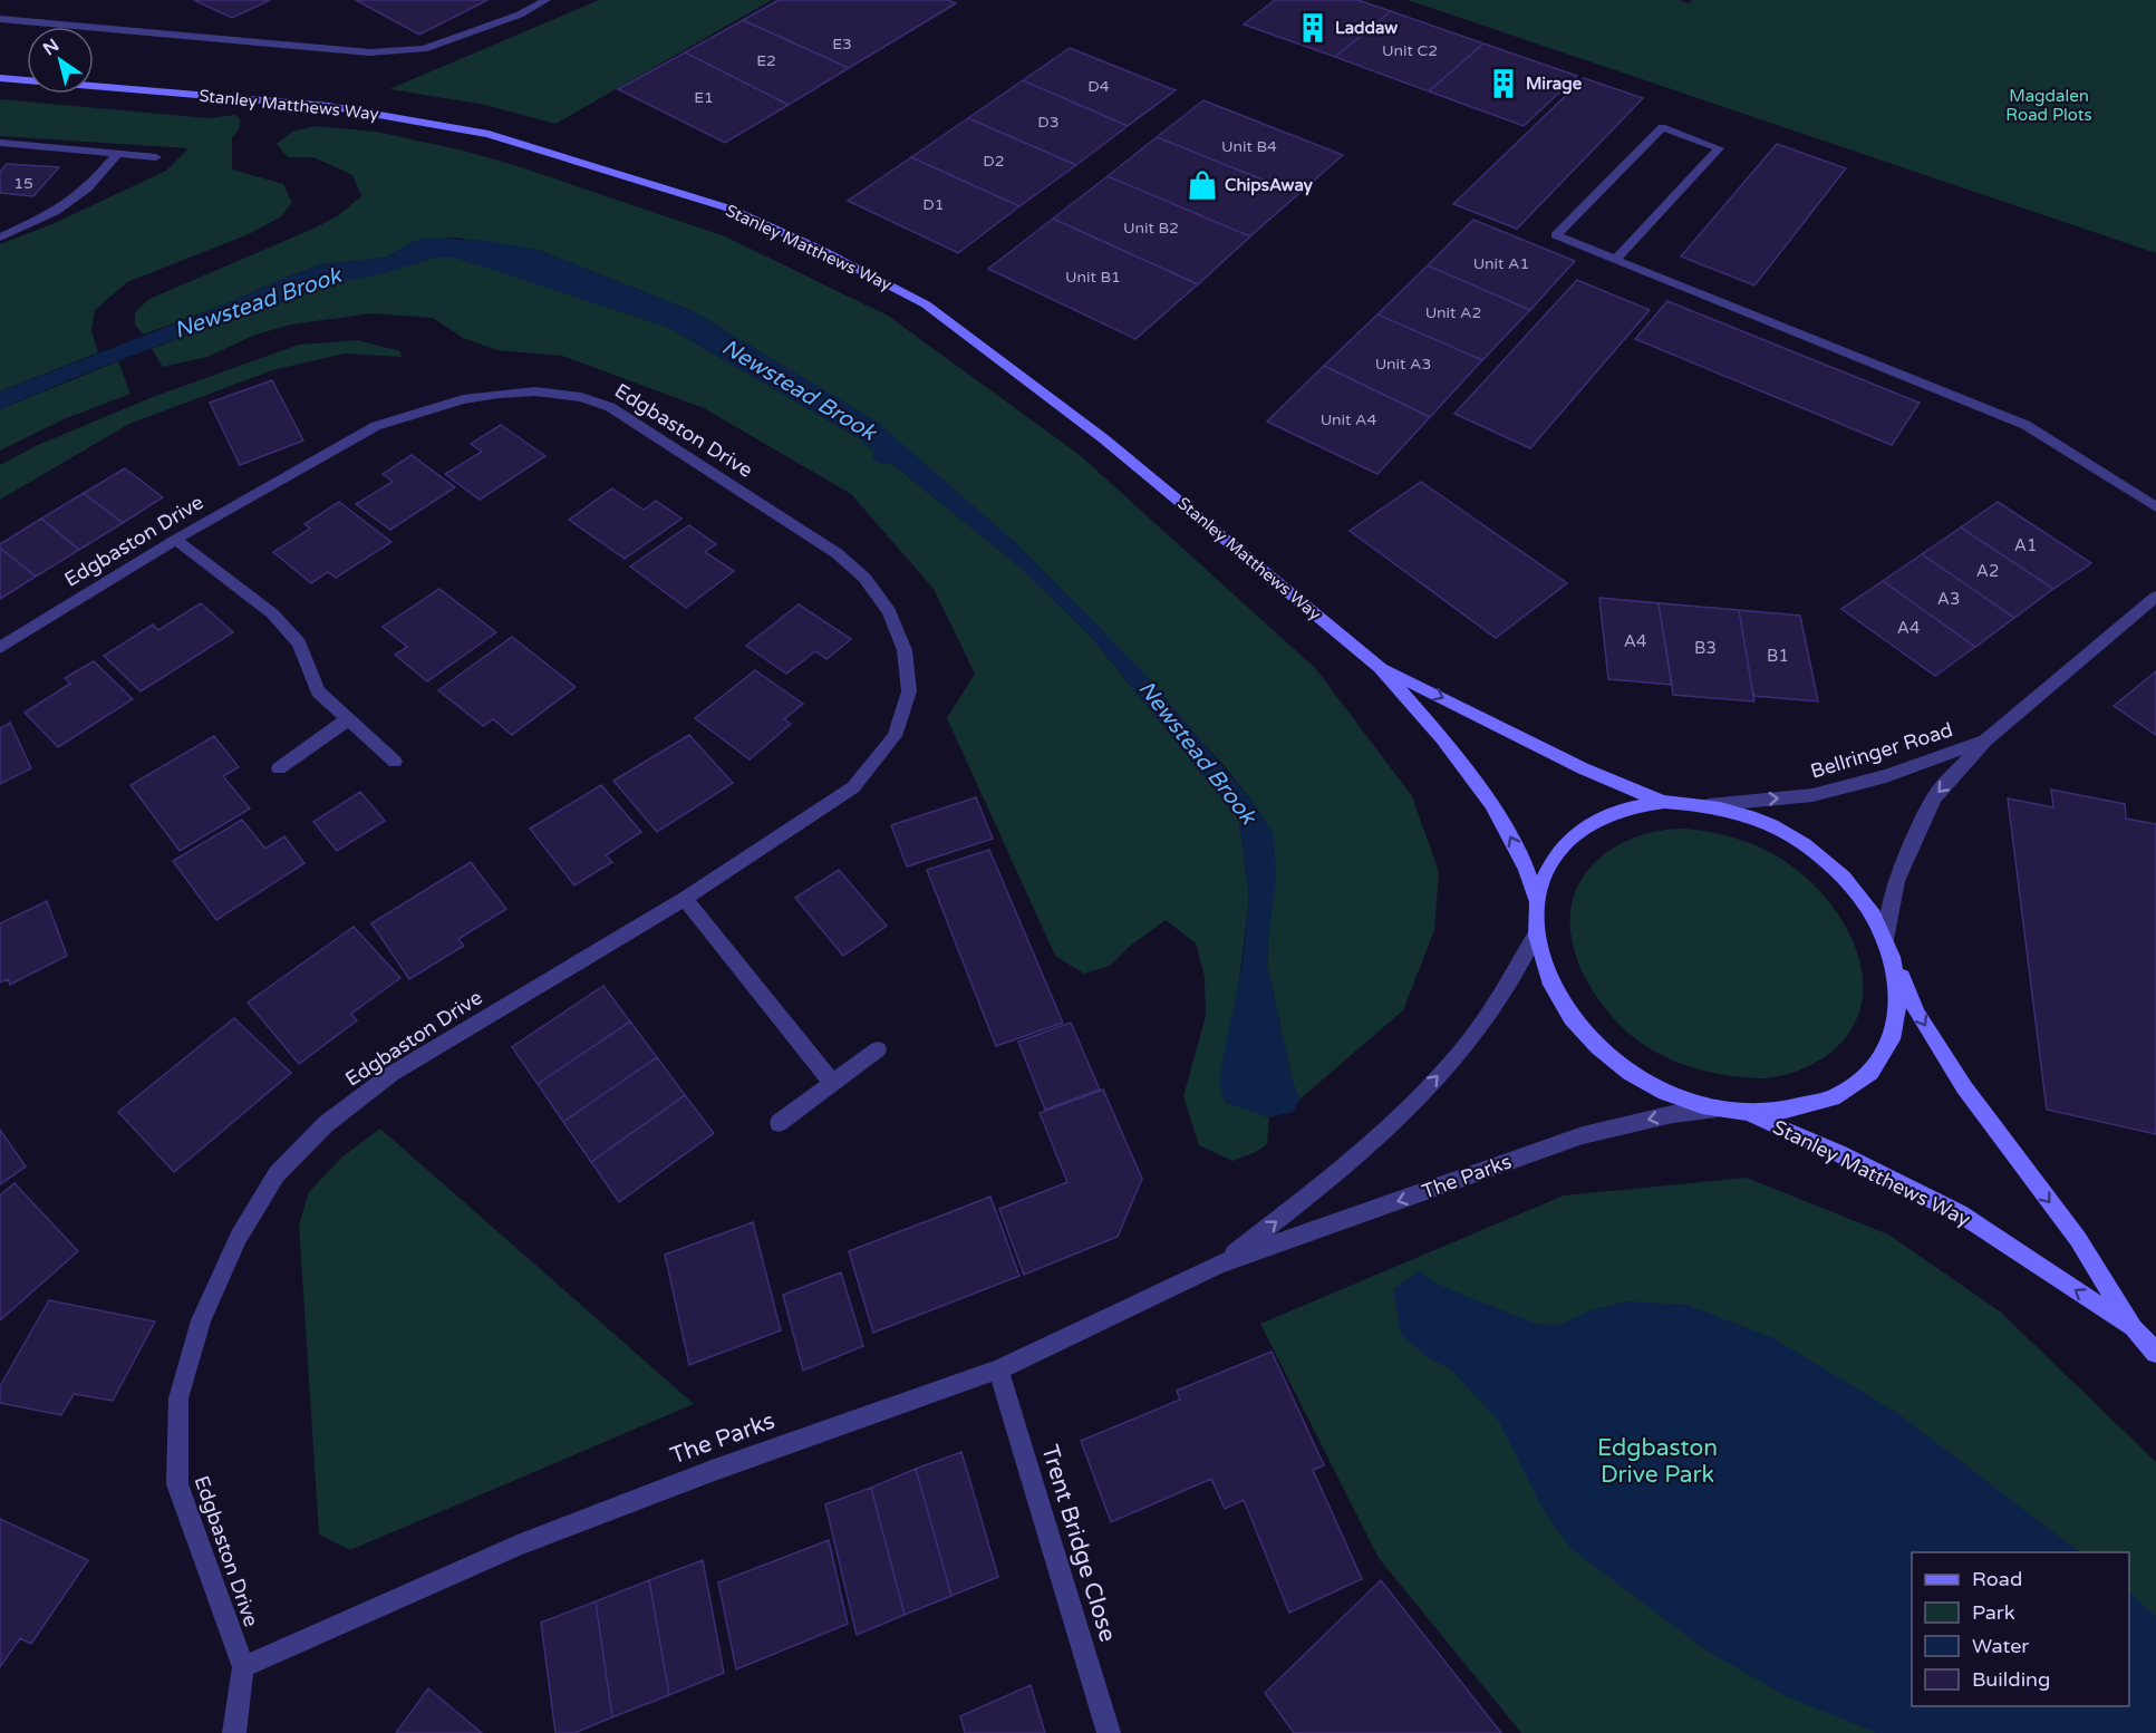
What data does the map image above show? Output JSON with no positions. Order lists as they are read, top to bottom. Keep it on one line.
{"streets":{"main road":["Stanley Matthews Way"],"street":["Edgbaston Drive","Bellringer Road","The Parks","Trent Bridge Close"]},"crossings":[["Edgbaston Drive","The Parks"],["The Parks","Trent Bridge Close"]],"water":["Newstead Brook"],"parks":["Magdalen Road Plots","Edgbaston Drive Park"],"places":{"building":["Laddaw","Mirage"],"shop":["ChipsAway"]},"house_numbers":["E3","Unit C2","E2","D4","E1","D3","Unit B4","D2","15","D1","Unit B2","Unit A1","Unit B1","Unit A2","Unit A3","Unit A4","A1","A2","A3","A4","A4","B3","B1"],"legend":["Road","Park","Water","Building"],"north":"top left"}
